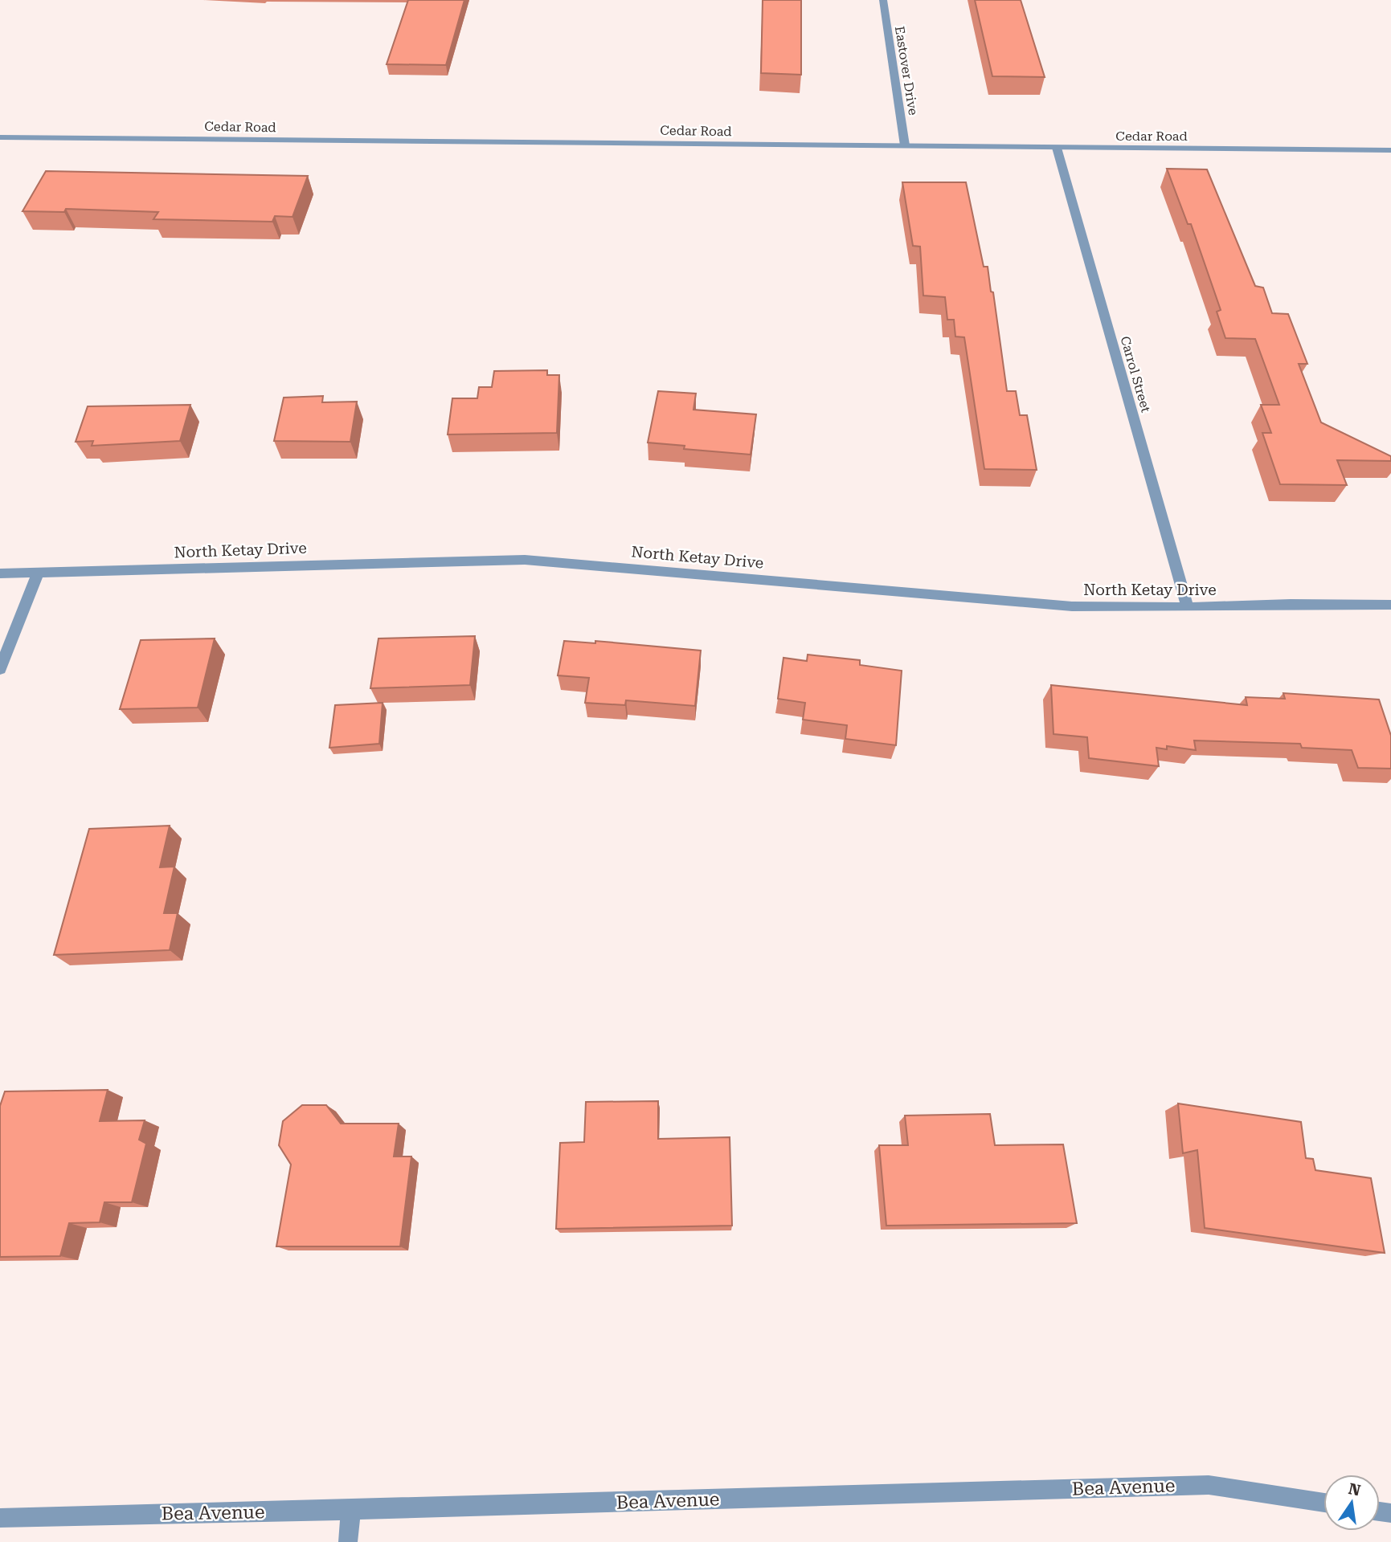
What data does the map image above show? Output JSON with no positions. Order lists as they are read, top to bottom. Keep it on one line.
{"streets":{"street":["Eastover Drive","Cedar Road","Carrol Street","North Ketay Drive","Bea Avenue"]},"crossings":[["Eastover Drive","Cedar Road"],["Cedar Road","Carrol Street"],["Carrol Street","North Ketay Drive"]],"north":"top"}
